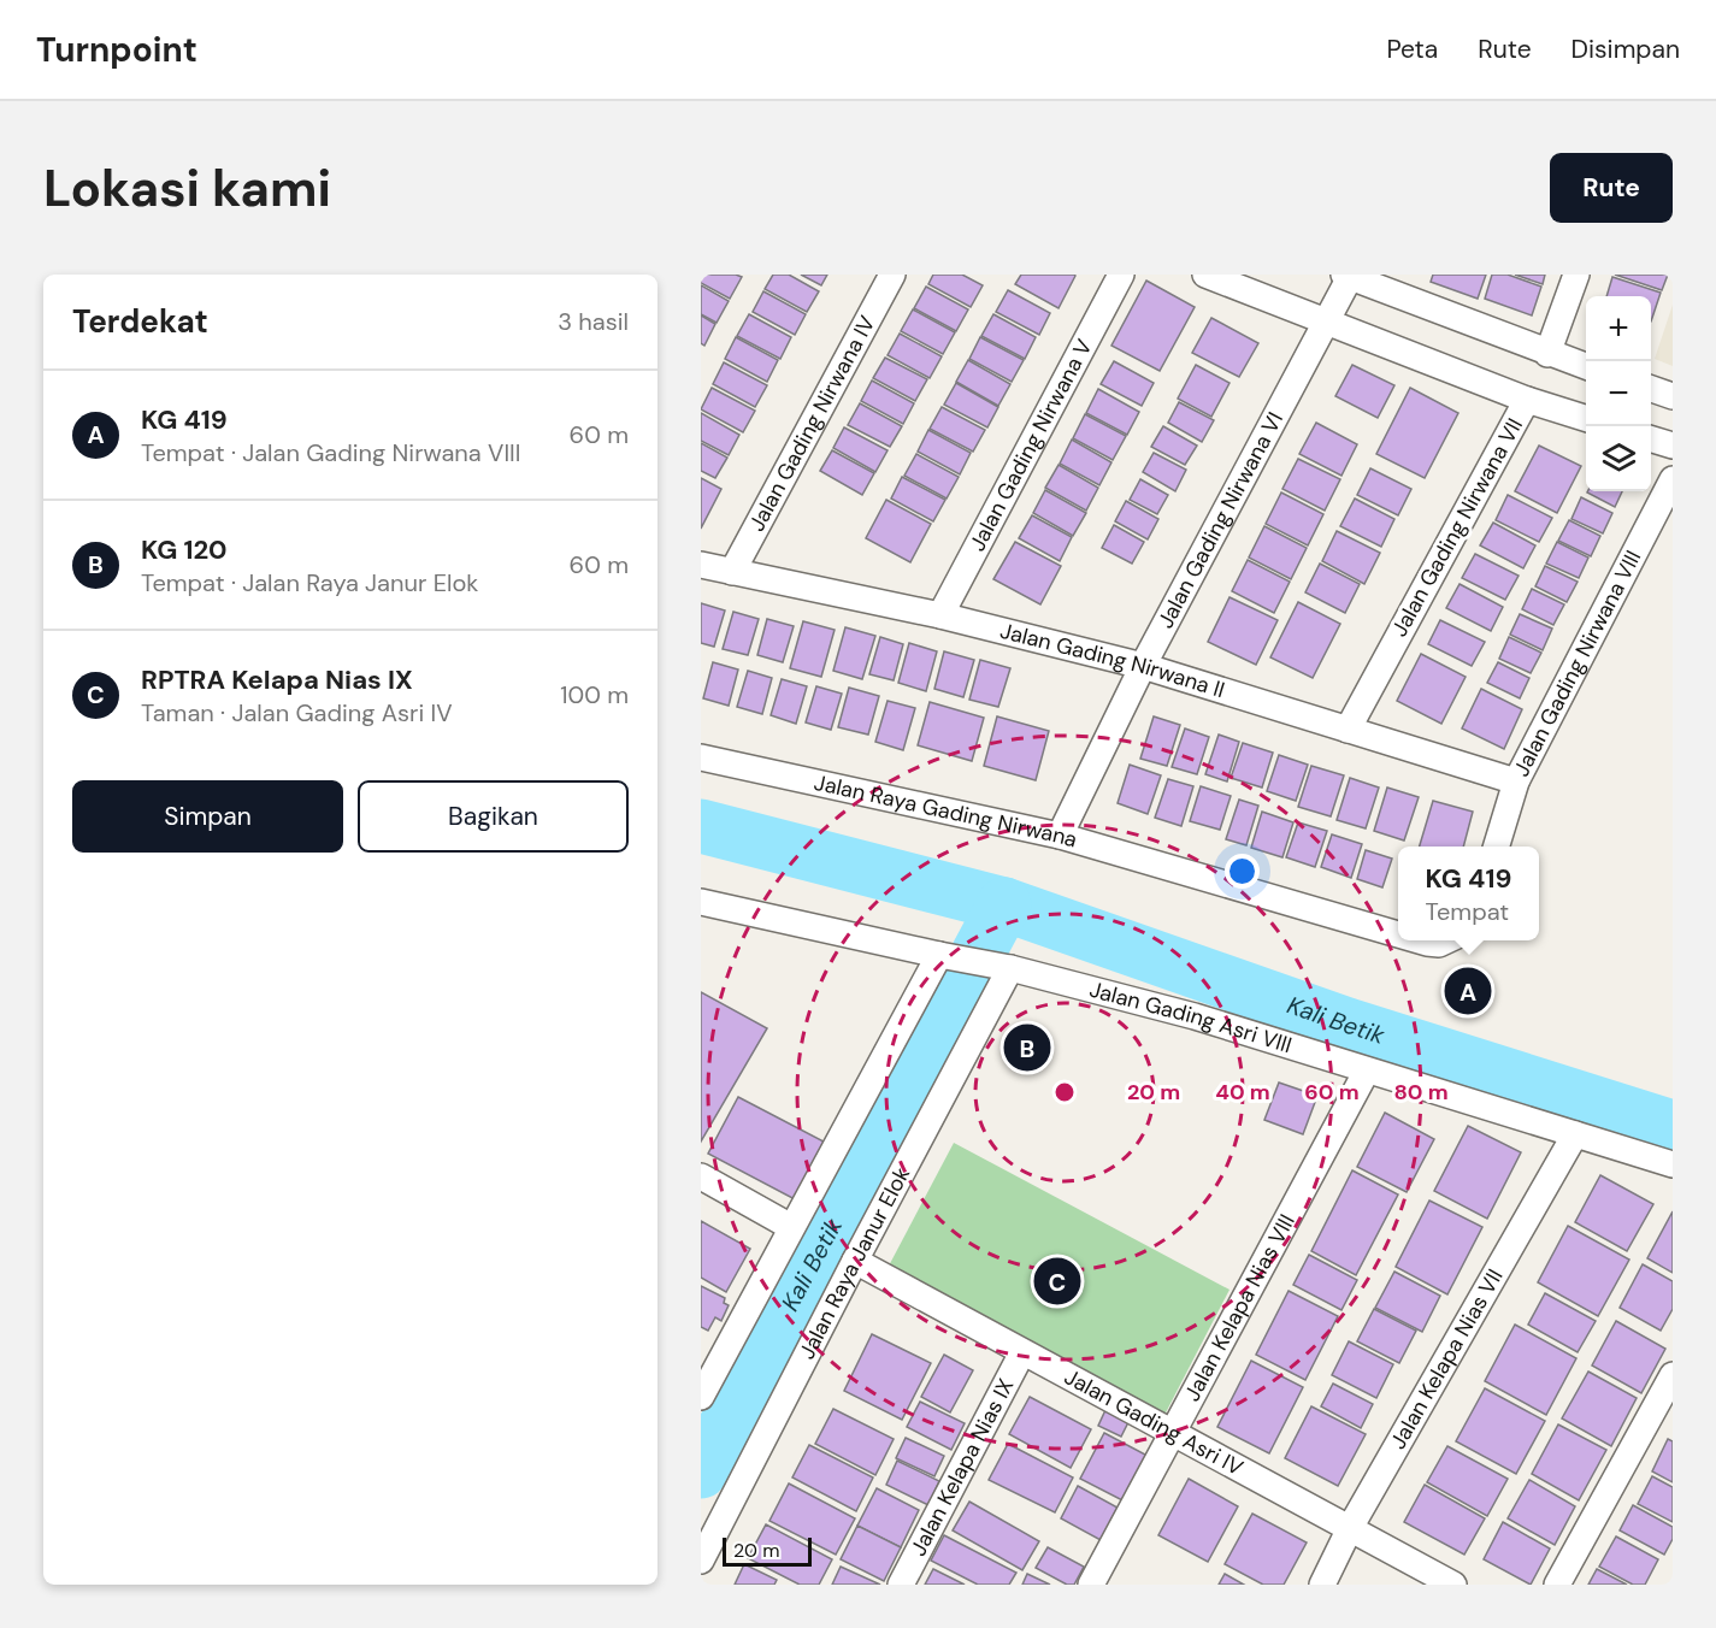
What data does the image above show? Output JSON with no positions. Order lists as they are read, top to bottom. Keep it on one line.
{"streets":{"street":["Jalan Gading Nirwana IV","Jalan Gading Nirwana V","Jalan Gading Nirwana VI","Jalan Gading Nirwana VII","Jalan Gading Nirwana II","Jalan Gading Nirwana VIII","Jalan Raya Gading Nirwana","Jalan Gading Asri VIII","Jalan Raya Janur Elok","Jalan Kelapa Nias VIII","Jalan Kelapa Nias VII","Jalan Gading Asri IV","Jalan Kelapa Nias IX"]},"crossings":[["Jalan Gading Nirwana IV","Jalan Gading Nirwana II"],["Jalan Gading Nirwana V","Jalan Gading Nirwana II"],["Jalan Gading Nirwana VI","Jalan Gading Nirwana VII"],["Jalan Gading Nirwana VI","Jalan Gading Nirwana II"],["Jalan Gading Nirwana VI","Jalan Raya Gading Nirwana"],["Jalan Gading Nirwana VII","Jalan Gading Nirwana II"],["Jalan Gading Nirwana II","Jalan Gading Nirwana VIII"],["Jalan Gading Asri VIII","Jalan Raya Janur Elok"],["Jalan Gading Asri VIII","Jalan Kelapa Nias VIII"],["Jalan Gading Asri VIII","Jalan Kelapa Nias VII"],["Jalan Raya Janur Elok","Jalan Gading Asri IV"],["Jalan Kelapa Nias VIII","Jalan Gading Asri IV"],["Jalan Kelapa Nias VII","Jalan Gading Asri IV"],["Jalan Gading Asri IV","Jalan Kelapa Nias IX"]],"water":["Kali Betik"],"scale_bar":"20 m","page":{"header":"Turnpoint","nav":["Peta","Rute","Disimpan"],"buttons":["Rute",["Simpan","Bagikan"]],"title":"Lokasi kami","heading":["Terdekat","3 hasil"],"map_buttons":["+","−"],"list":[{"mark":"A","name":"KG 419","note":"Tempat · Jalan Gading Nirwana VIII","value":"60 m"},{"mark":"B","name":"KG 120","note":"Tempat · Jalan Raya Janur Elok","value":"60 m"},{"mark":"C","name":"RPTRA Kelapa Nias IX","note":"Taman · Jalan Gading Asri IV","value":"100 m"}],"popup":["KG 419","Tempat"],"pins":["A","B","C"],"scale":"20 m"},"rings":["20 m","40 m","60 m","80 m"]}
